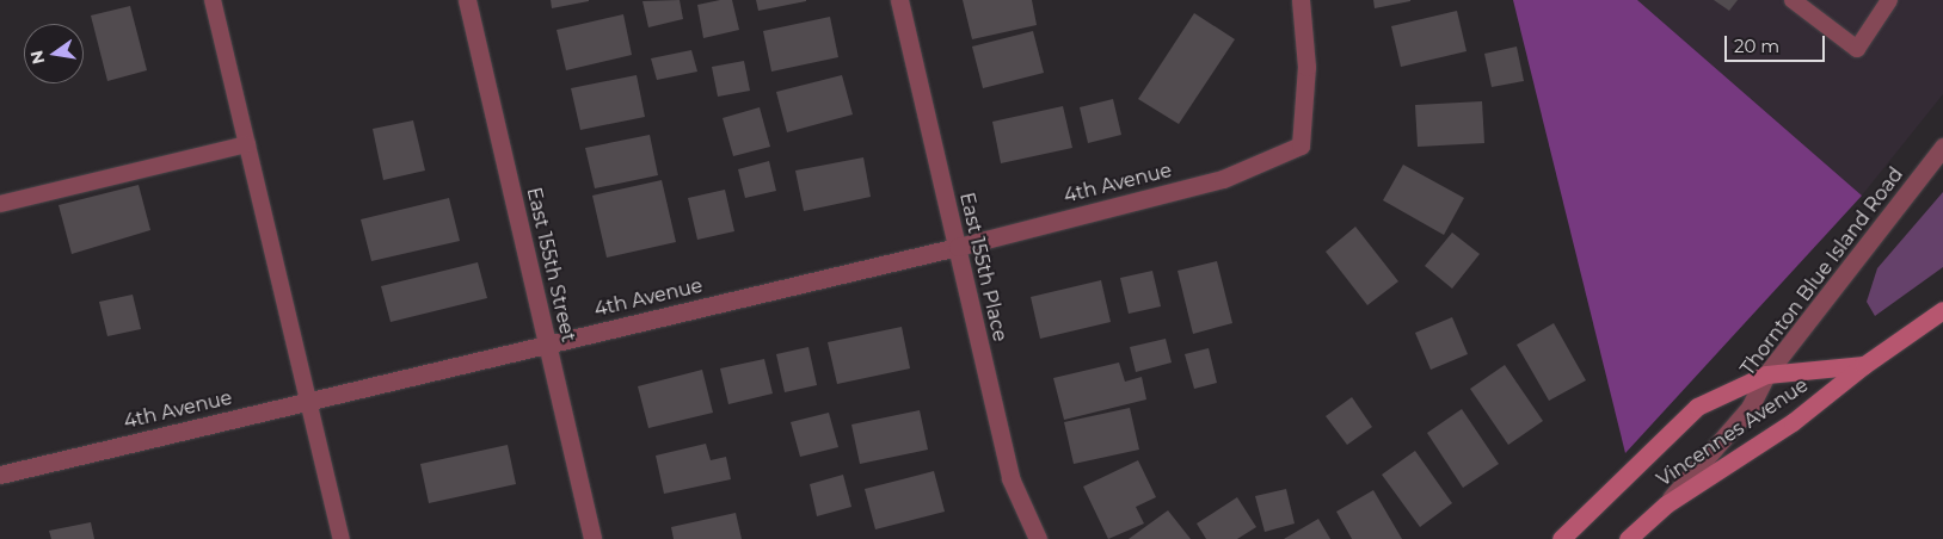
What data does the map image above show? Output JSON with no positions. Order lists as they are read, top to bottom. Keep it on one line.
{"streets":{"street":["4th Avenue","East 155th Street","East 155th Place","Thornton Blue Island Road","Vincennes Avenue"]},"crossings":[["4th Avenue","East 155th Street"],["4th Avenue","East 155th Place"],["Thornton Blue Island Road","Vincennes Avenue"]],"scale_bar":"20 m","north":"left"}
